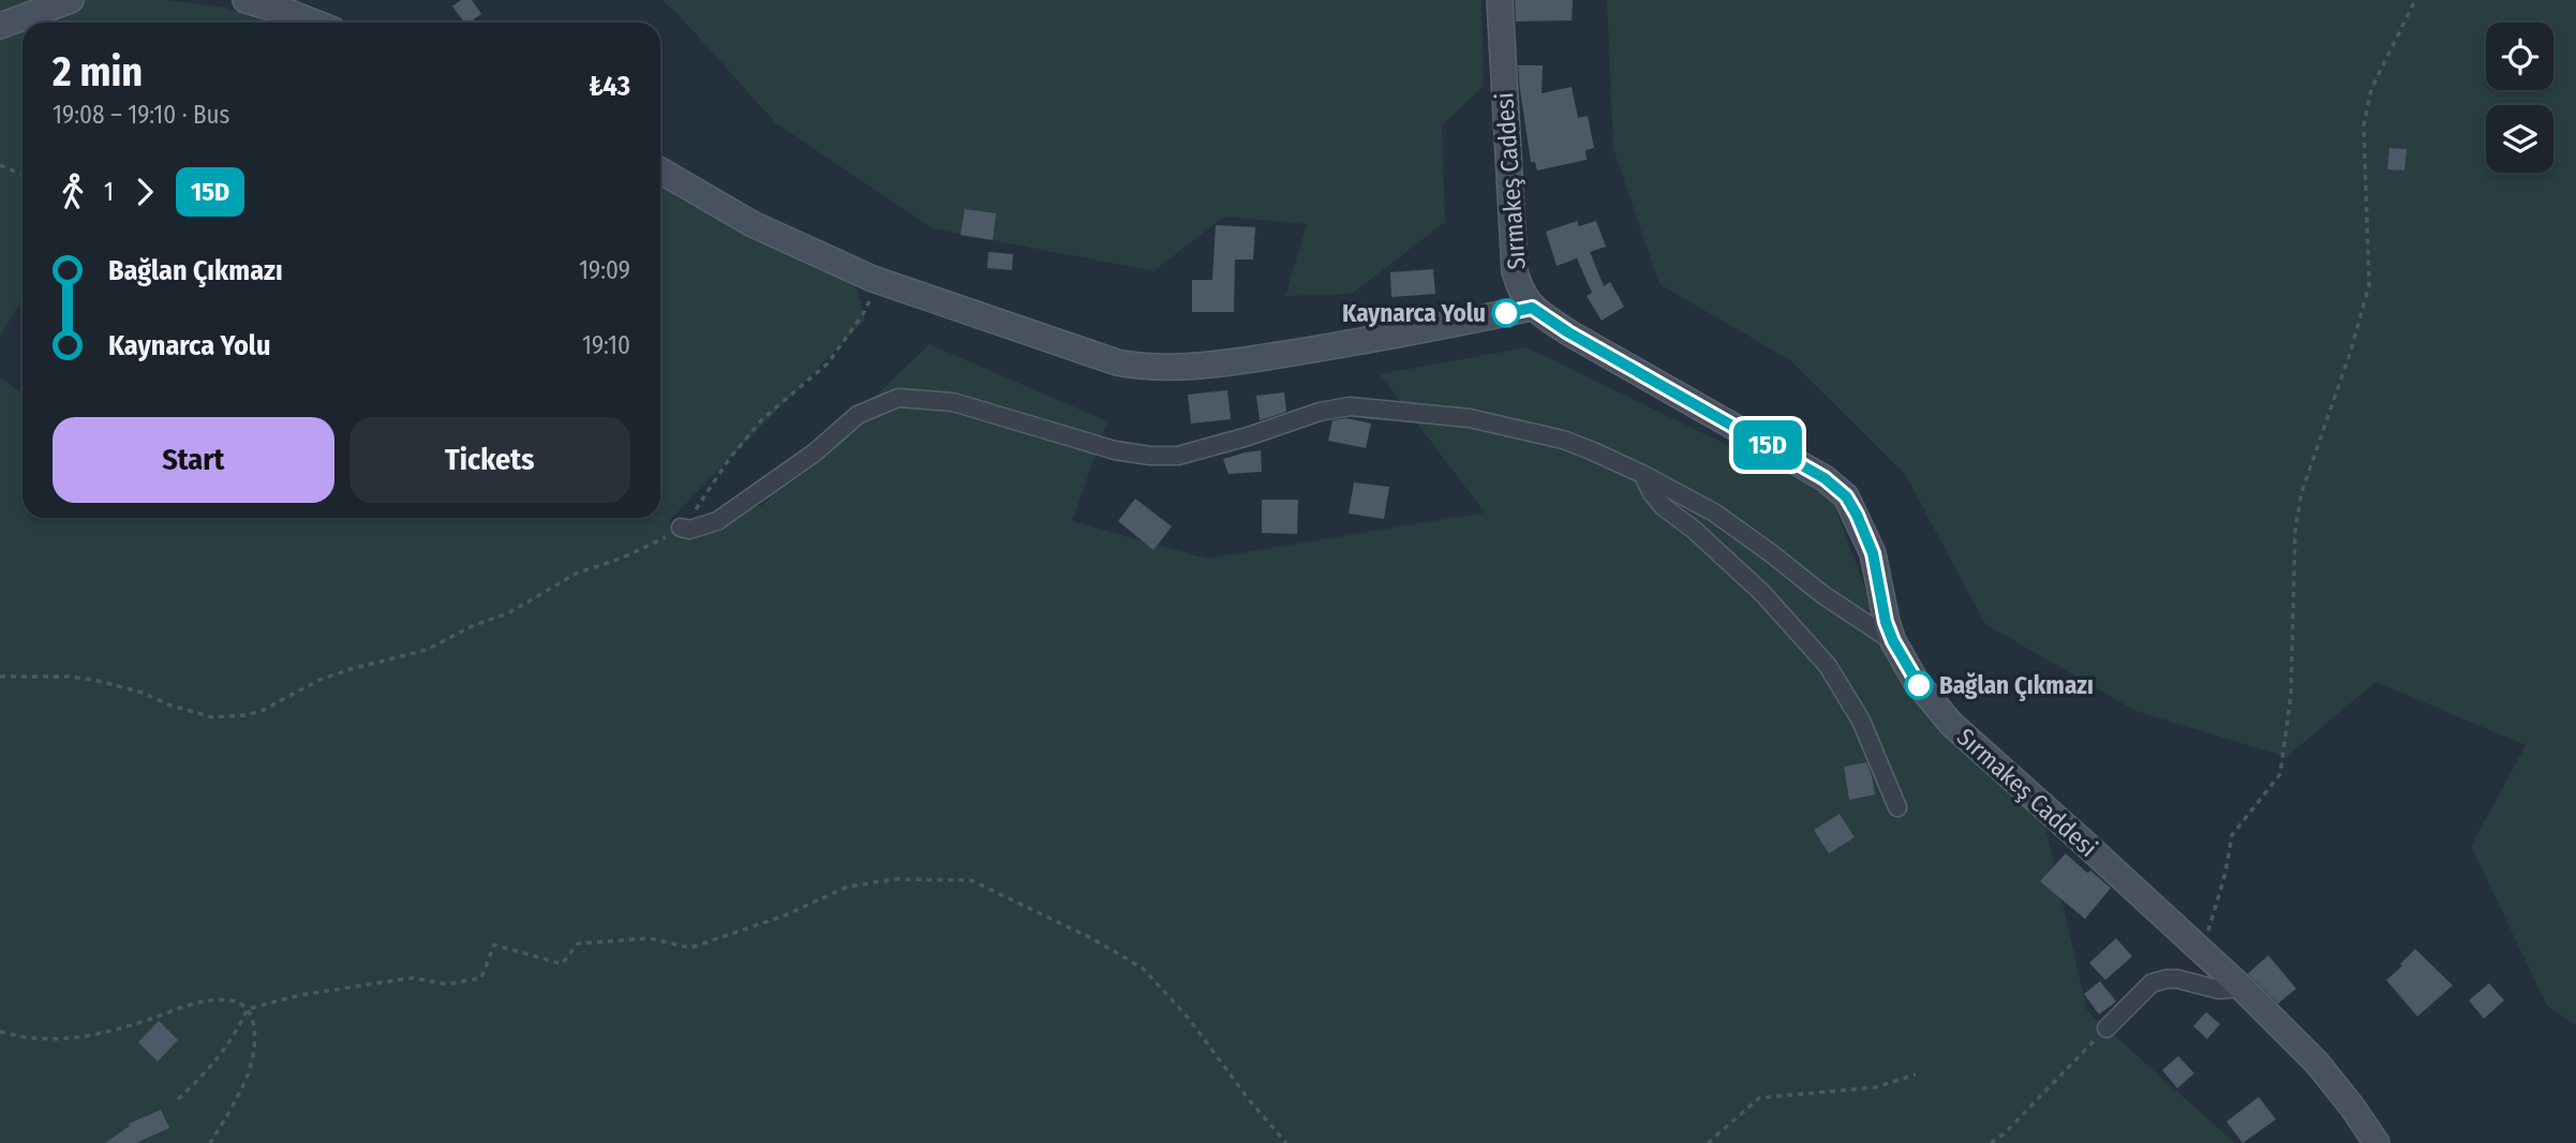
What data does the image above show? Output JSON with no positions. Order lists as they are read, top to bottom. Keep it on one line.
{"streets":{"main road":["Sırmakeş Caddesi"]},"places":["Kaynarca Yolu","Bağlan Çıkmazı"],"lines":["bus line 15D"],"page":{"on_map":"15D","heading":["2 min","19:08 – 19:10 · Bus","₺43"],"legs":["1","15D"],"list":[{"name":"Bağlan Çıkmazı","value":"19:09"},{"name":"Kaynarca Yolu","value":"19:10"}],"buttons":["Start","Tickets"]}}
